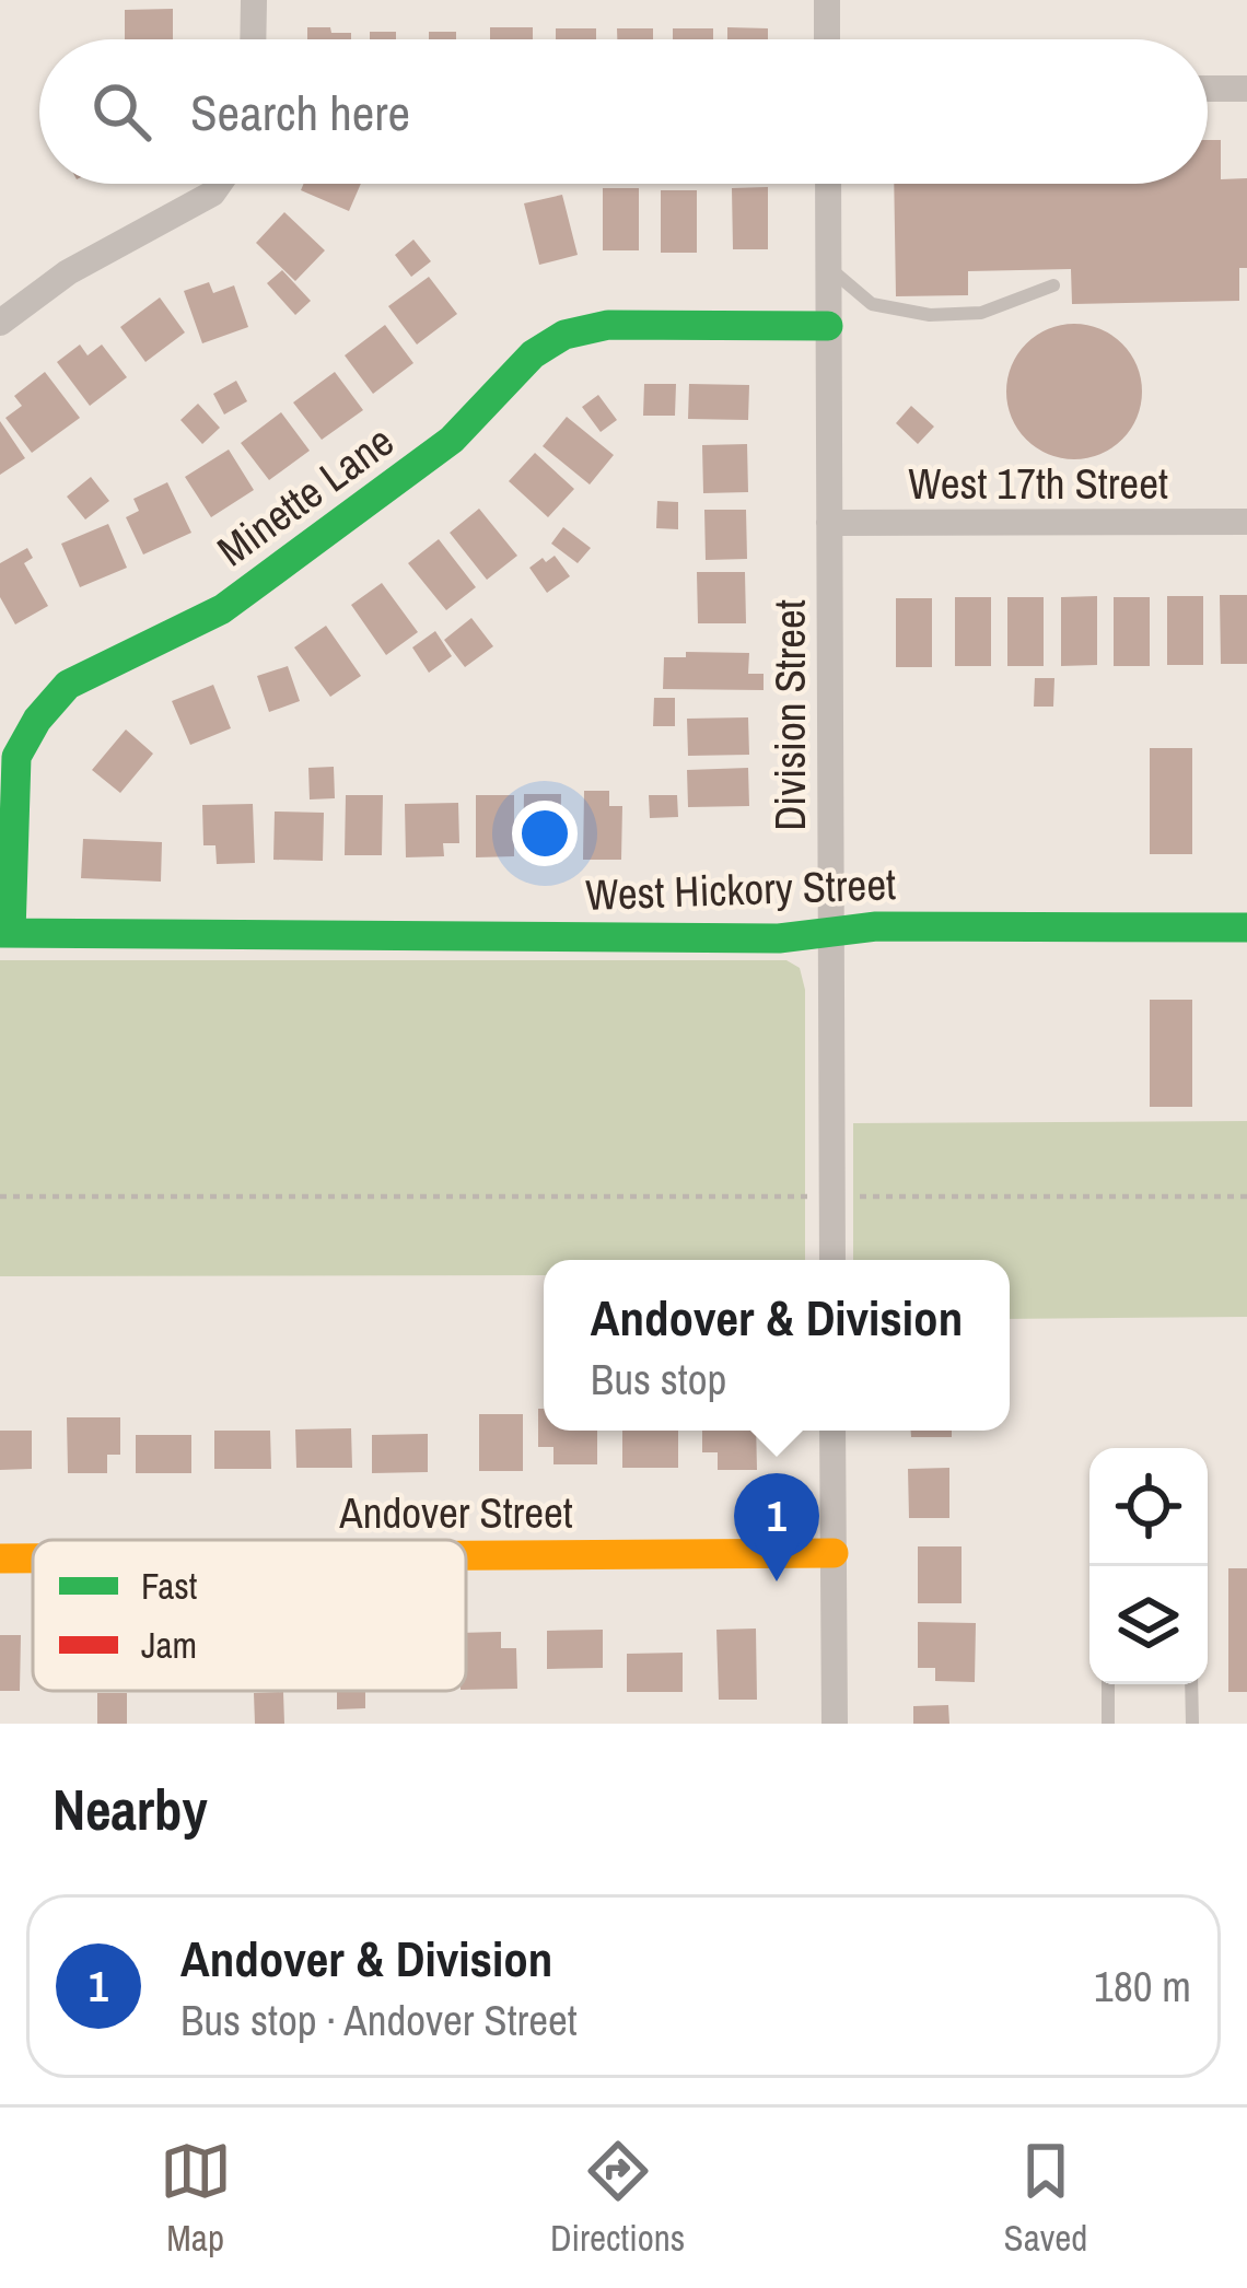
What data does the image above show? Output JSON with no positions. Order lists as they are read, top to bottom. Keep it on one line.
{"streets":{"street":["West 17th Street","Minette Lane","Division Street","West Hickory Street","Andover Street"]},"crossings":[["West 17th Street","Division Street"],["Minette Lane","Division Street"],["Minette Lane","West Hickory Street"],["Division Street","West Hickory Street"]],"legend":["Fast","Jam"],"page":{"search":"Search here","popup":["Andover & Division","Bus stop"],"pins":"1","heading":"Nearby","list":[{"mark":"1","name":"Andover & Division","note":"Bus stop · Andover Street","value":"180 m"}],"nav":["Map","Directions","Saved"]}}
